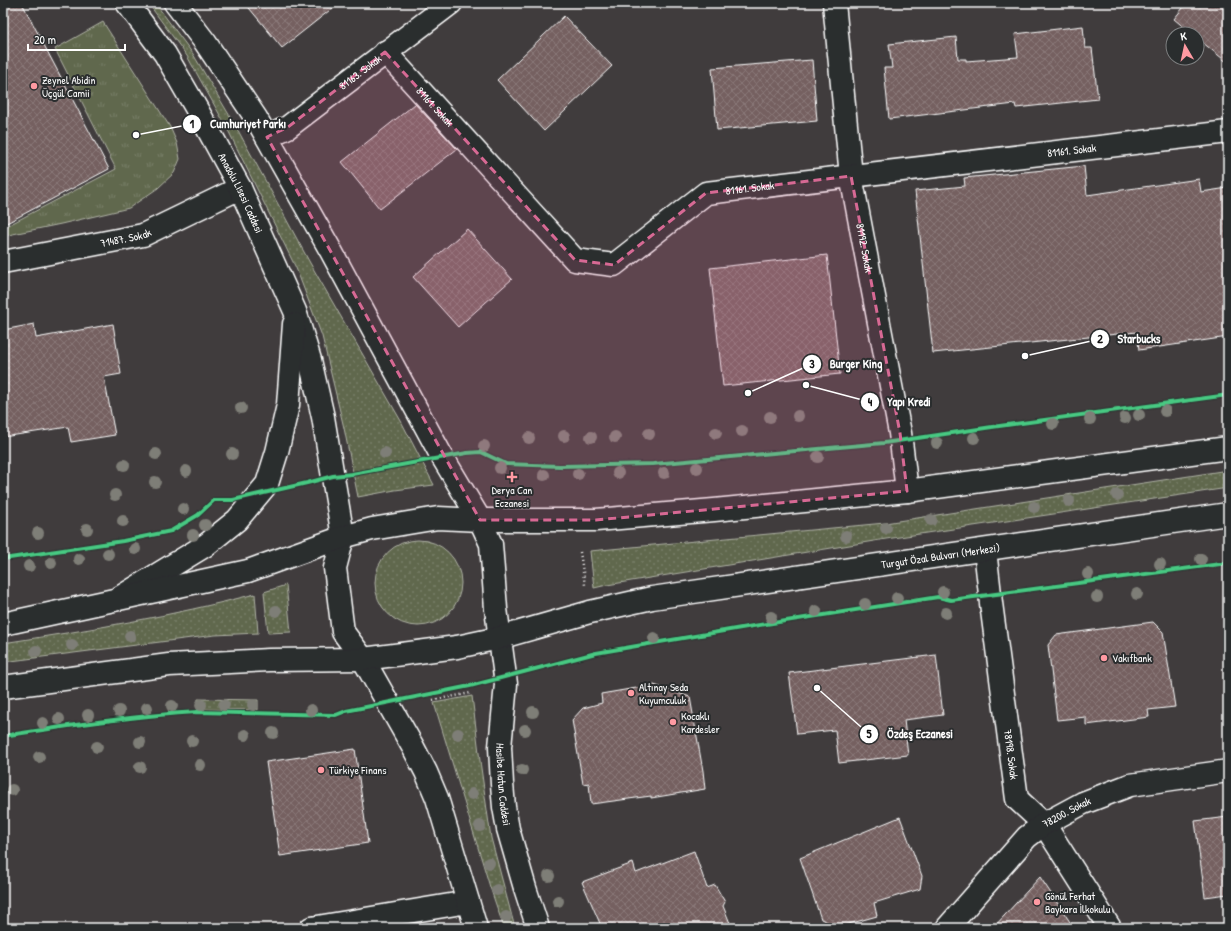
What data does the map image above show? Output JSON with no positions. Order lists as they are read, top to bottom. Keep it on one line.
{"streets":{"main road":["81163. Sokak","81161. Sokak","Anadolu Lisesi Caddesi","71487. Sokak","81192. Sokak","Turgut Özal Bulvarı (Merkezi)","78198. Sokak","Hasibe Hatun Caddesi","78200. Sokak"]},"crossings":[["81163. Sokak","81161. Sokak"],["81163. Sokak","Hasibe Hatun Caddesi"],["81161. Sokak","81192. Sokak"],["Anadolu Lisesi Caddesi","71487. Sokak"],["Turgut Özal Bulvarı (Merkezi)","78198. Sokak"],["Turgut Özal Bulvarı (Merkezi)","Hasibe Hatun Caddesi"],["78198. Sokak","78200. Sokak"]],"places":{"other":["Zeynel Abidin Üçgül Camii","Cumhuriyet Parkı","Starbucks","Yapı Kredi","Burger King","Vakıfbank","Özdeş Eczanesi","Altınay Seda Kuyumculuk","Kocaklı Kardesler","Türkiye Finans","Gönül Ferhat Baykara İlkokulu"],"health":["Derya Can Eczanesi"]},"scale_bar":"20 m","north":"top"}
